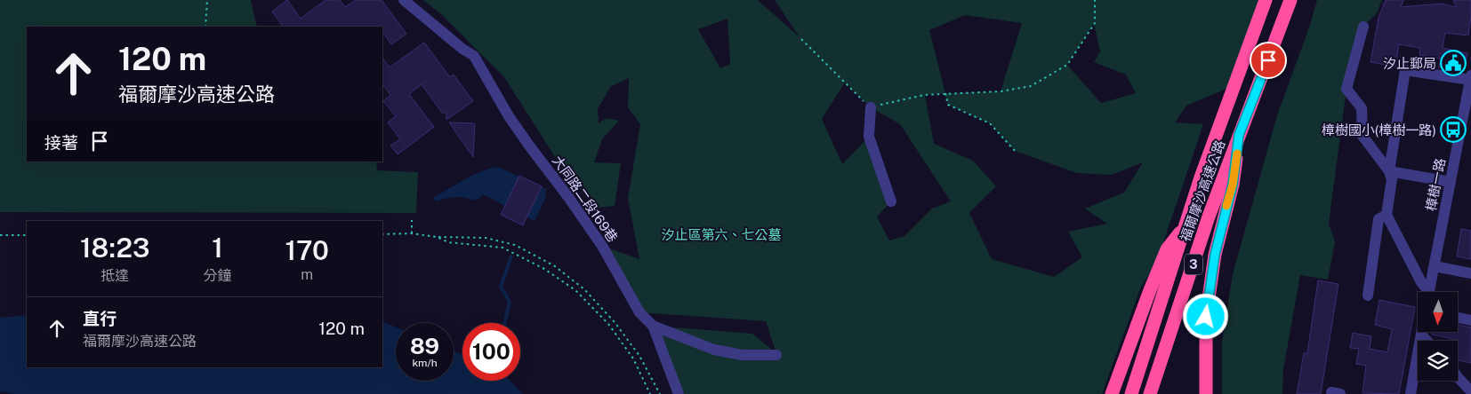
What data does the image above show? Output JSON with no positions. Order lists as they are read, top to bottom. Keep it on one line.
{"streets":{"highway":["福爾摩沙高速公路","3"],"street":["樟樹一路","大同路二段169巷"]},"parks":["汐止區第六、七公墓"],"places":{"public building":["汐止郵局"],"bus stop":["樟樹國小(樟樹一路)"]},"north":"bottom","page":{"turn":["120 m","福爾摩沙高速公路"],"then":"接著","eta":["18:23","抵達","1","分鐘","170","m"],"list":[{"name":"直行","note":"福爾摩沙高速公路","value":"120 m"}],"speed":"89 km/h","limit":"100"}}
